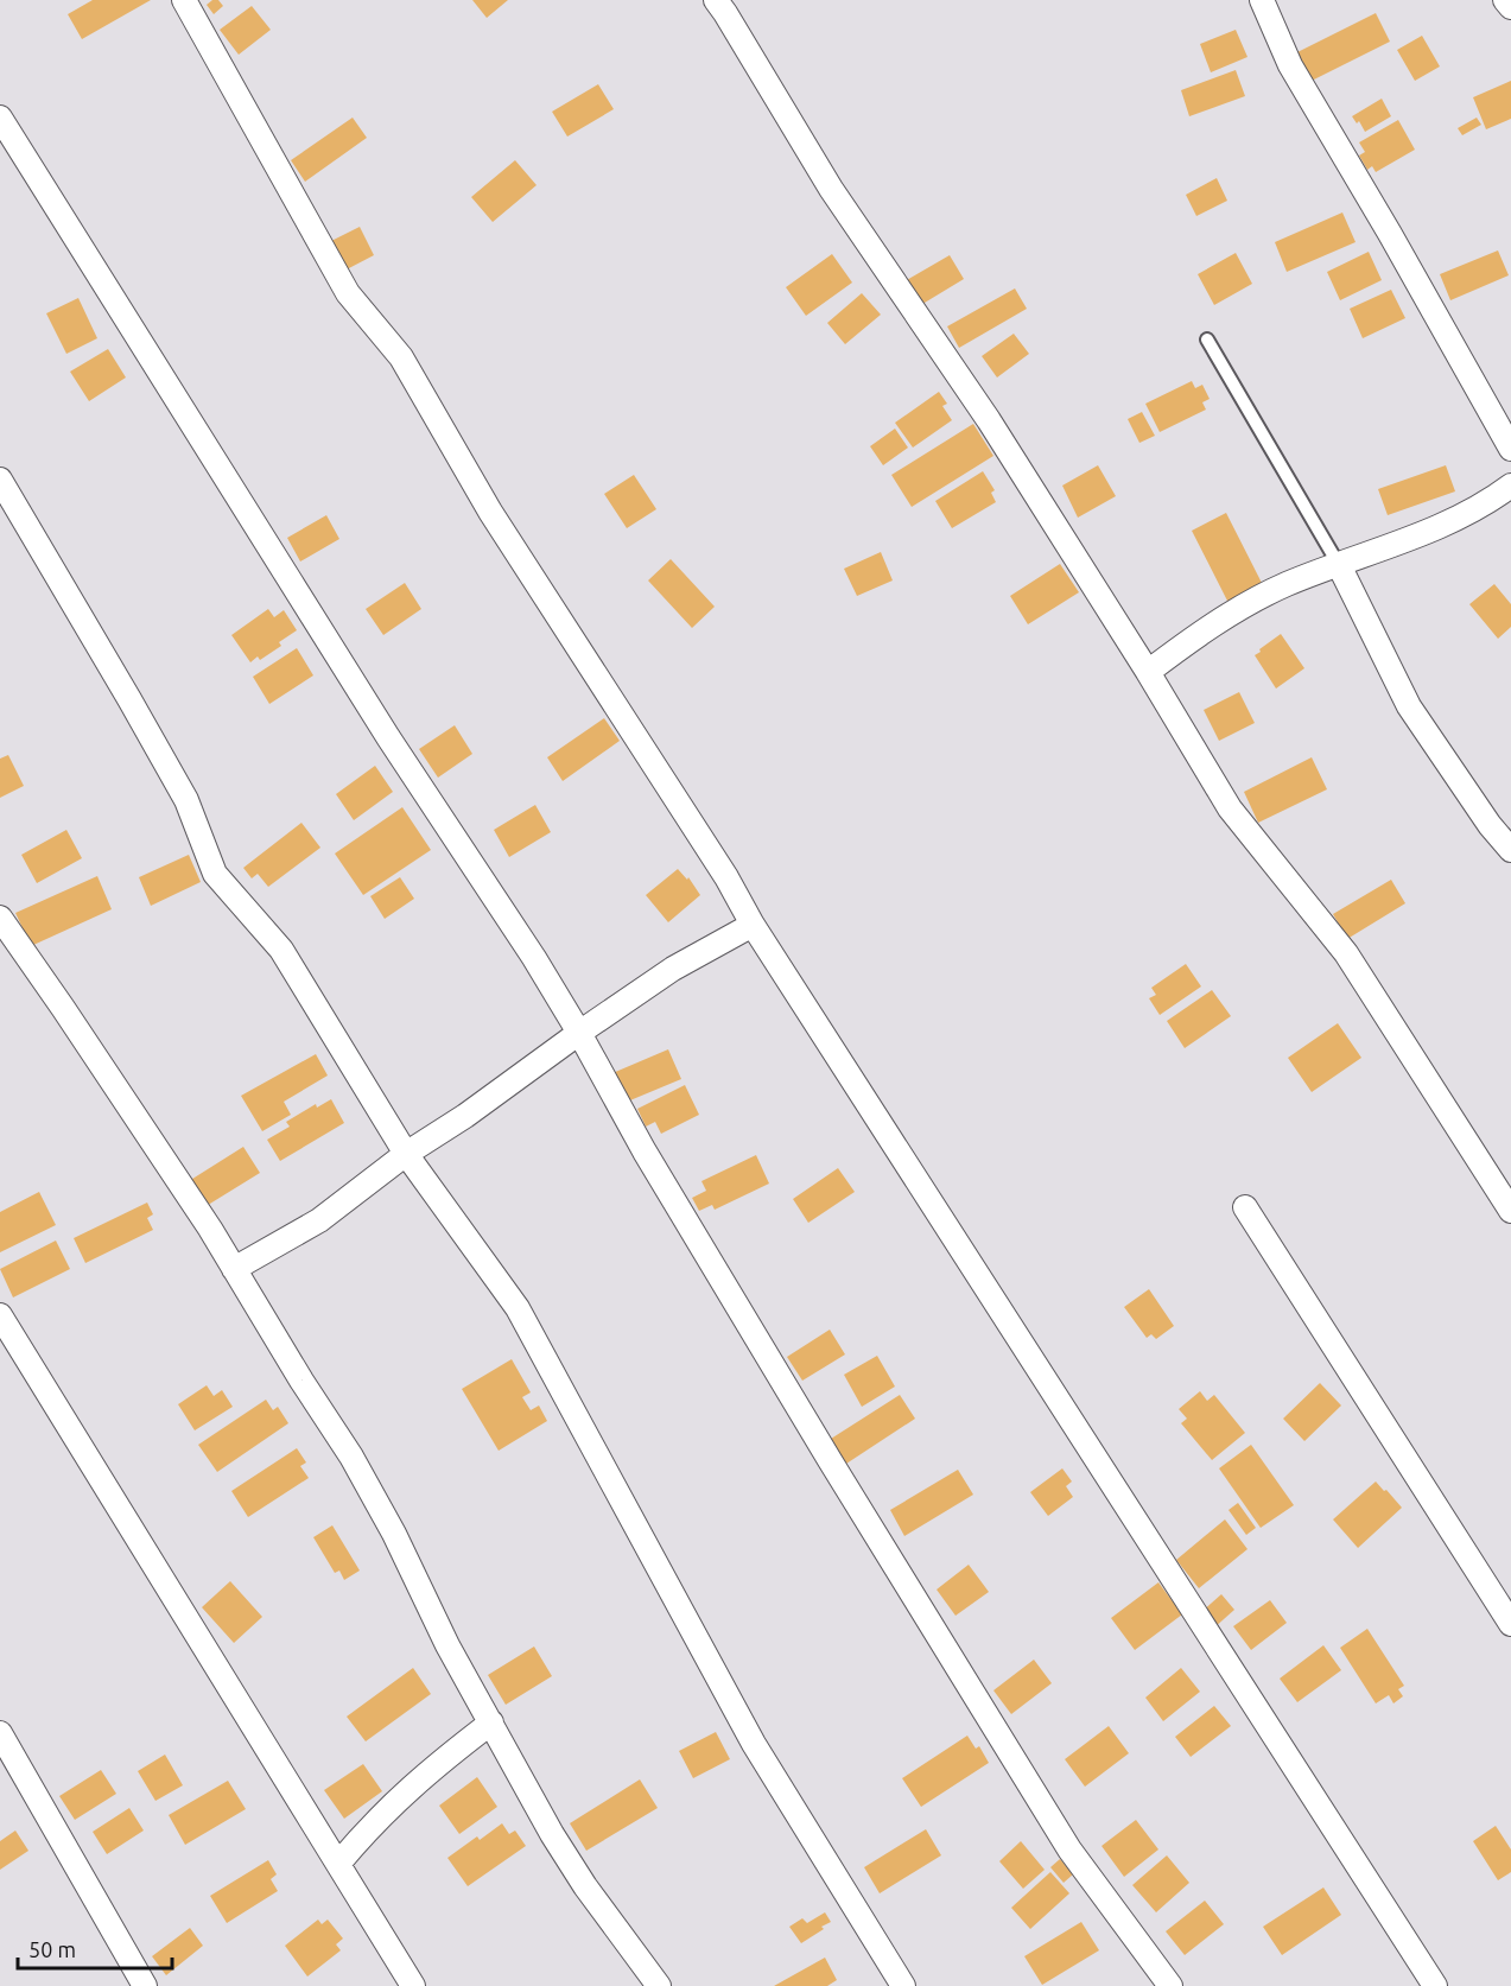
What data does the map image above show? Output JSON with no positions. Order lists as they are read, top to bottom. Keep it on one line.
{"scale_bar":"50 m"}
